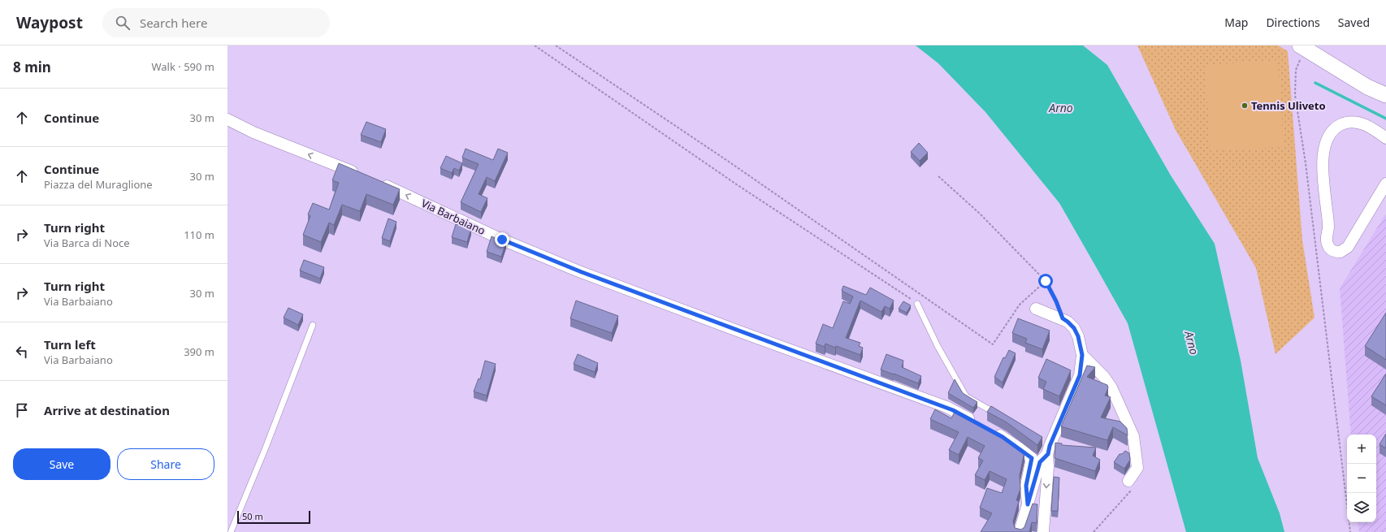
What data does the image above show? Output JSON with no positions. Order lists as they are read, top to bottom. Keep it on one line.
{"streets":{"street":["Via Barbaiano"]},"one_way":["Via Barbaiano"],"water":["Arno"],"places":["Tennis Uliveto"],"scale_bar":"50 m","page":{"header":"Waypost","search":"Search here","nav":["Map","Directions","Saved"],"heading":["8 min","Walk · 590 m"],"list":[["Continue","30 m"],["Continue","Piazza del Muraglione","30 m"],["Turn right","Via Barca di Noce","110 m"],["Turn right","Via Barbaiano","30 m"],["Turn left","Via Barbaiano","390 m"],"Arrive at destination"],"map_buttons":["+","−"],"buttons":["Save","Share"],"scale":"50 m"}}
